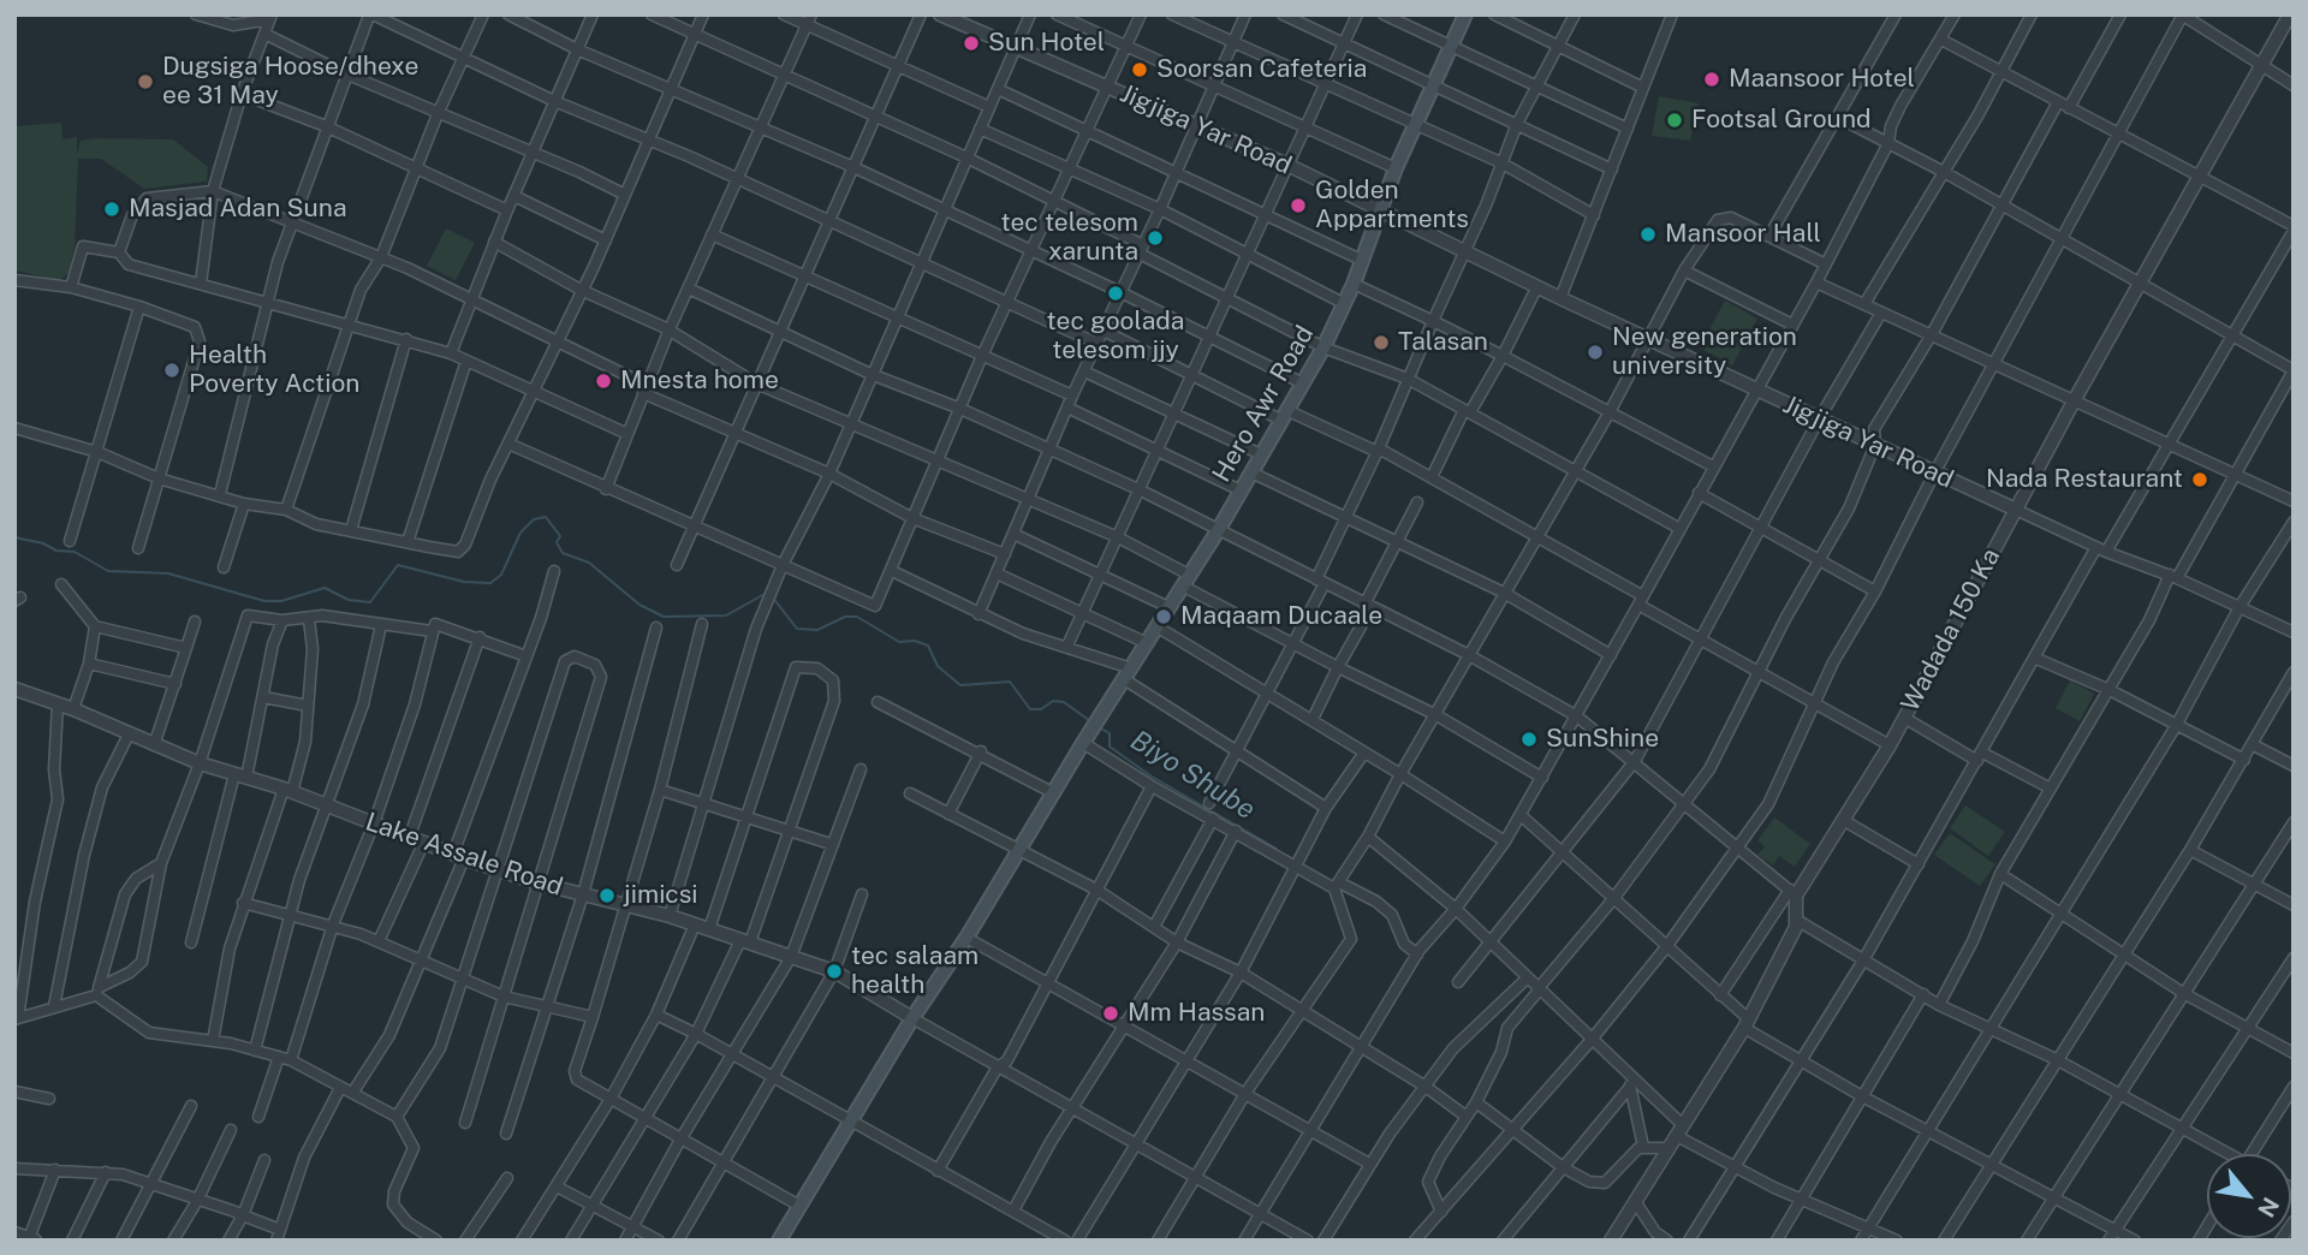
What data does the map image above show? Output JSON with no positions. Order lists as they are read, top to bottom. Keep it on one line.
{"streets":{"main road":["Hero Awr Road"],"street":["Jigjiga Yar Road","Wadada 150 Ka","Lake Assale Road"]},"crossings":[["Jigjiga Yar Road","Hero Awr Road"],["Jigjiga Yar Road","Wadada 150 Ka"],["Hero Awr Road","Lake Assale Road"]],"water":["Biyo Shube"],"places":["Sun Hotel","Soorsan Cafeteria","Maansoor Hotel","Dugsiga Hoose/dhexe ee 31 May","Footsal Ground","Golden Appartments","Masjad Adan Suna","Mansoor Hall","tec telesom xarunta","tec goolada telesom jjy","Talasan","New generation university","Health Poverty Action","Mnesta home","Nada Restaurant","Maqaam Ducaale","SunShine","jimicsi","tec salaam health","Mm Hassan"],"north":"bottom right"}
